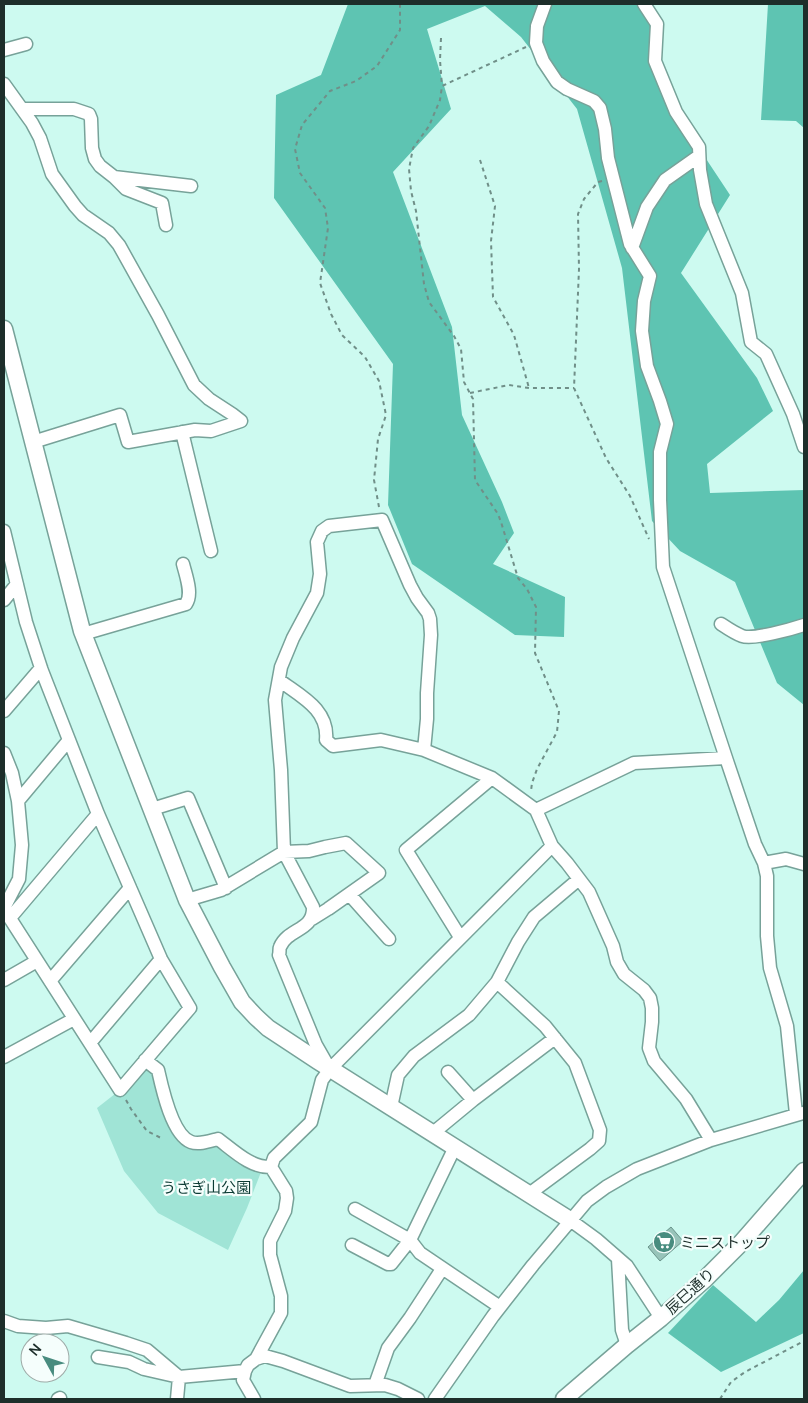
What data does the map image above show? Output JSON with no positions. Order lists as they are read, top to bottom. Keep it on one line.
{"streets":{"street":["辰巳通り"]},"parks":["うさぎ山公園"],"places":{"supermarket":["ミニストップ"]},"north":"top left"}
